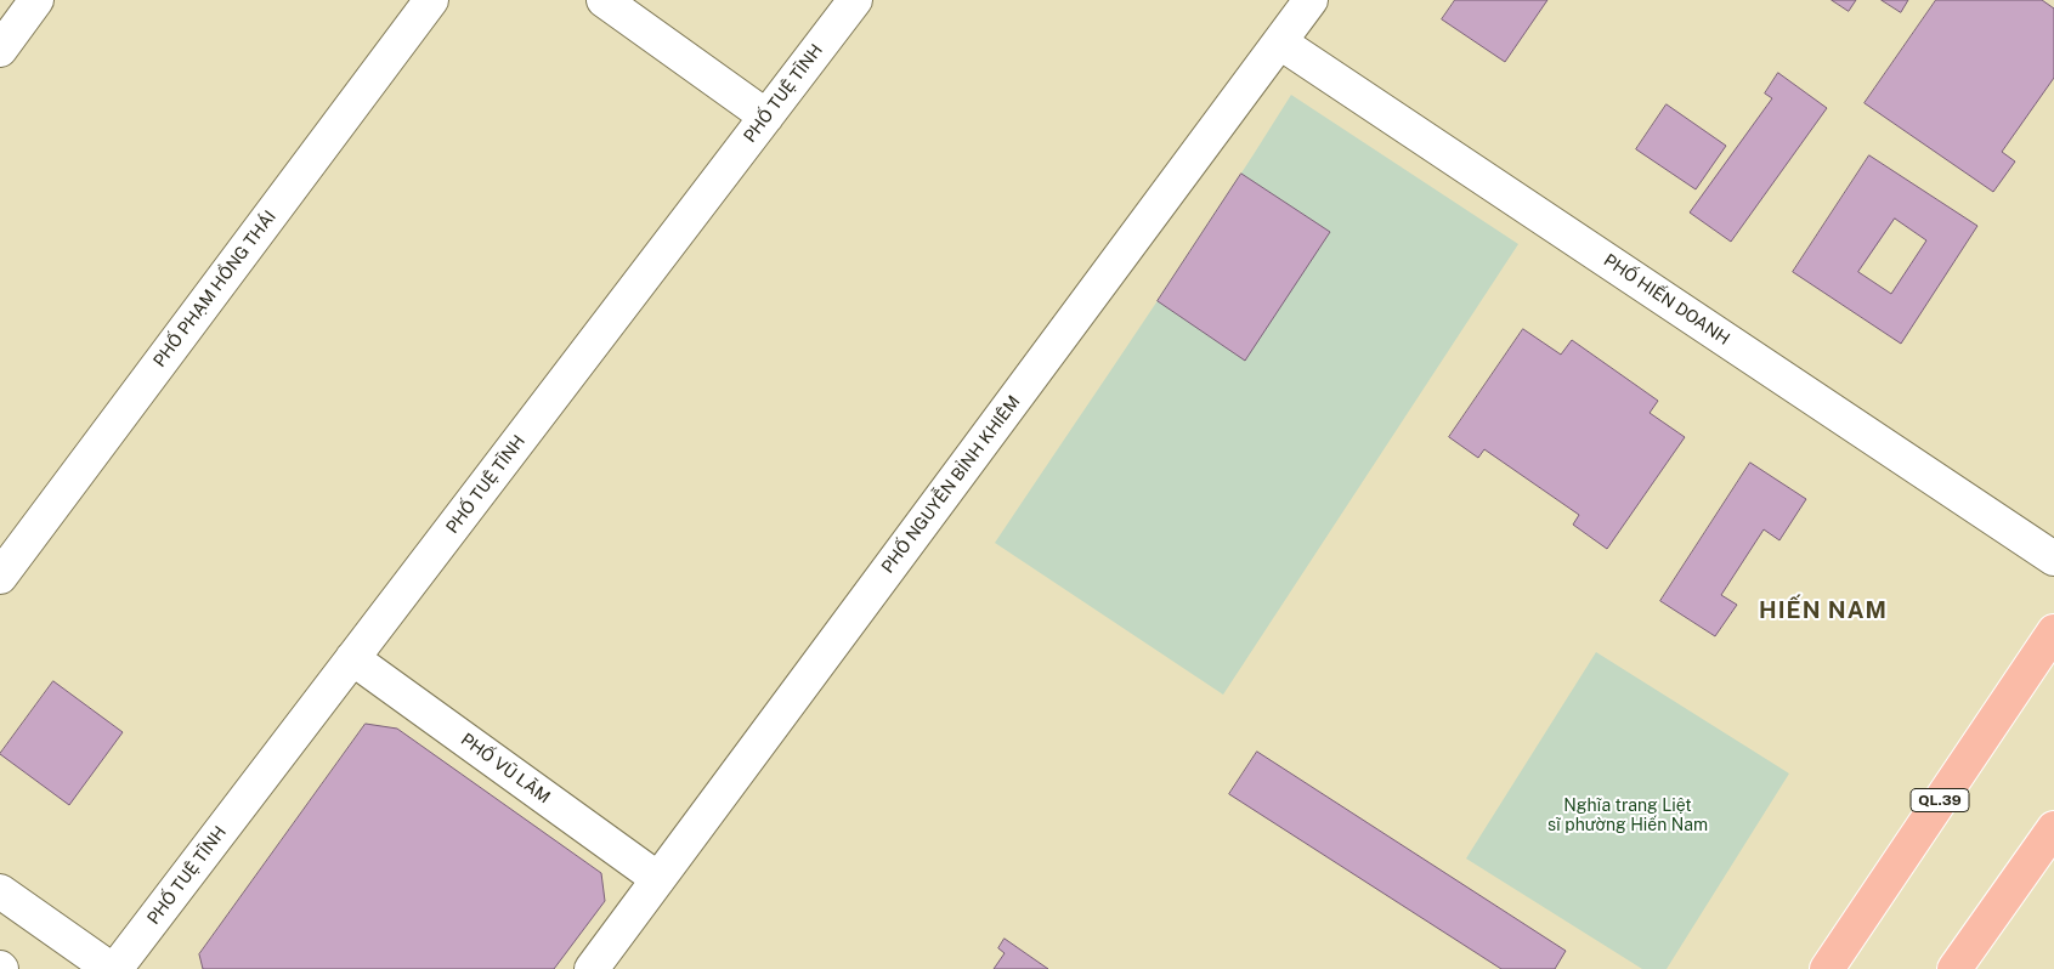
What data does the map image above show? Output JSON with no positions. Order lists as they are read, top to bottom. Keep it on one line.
{"streets":{"highway":["QL.39"],"street":["PHỐ TUỆ TĨNH","PHỐ PHẠM HỒNG THÁI","PHỐ HIẾN DOANH","PHỐ NGUYỄN BỈNH KHIÊM","PHỐ VŨ LÃM"]},"crossings":[["PHỐ TUỆ TĨNH","PHỐ VŨ LÃM"],["PHỐ HIẾN DOANH","PHỐ NGUYỄN BỈNH KHIÊM"],["PHỐ NGUYỄN BỈNH KHIÊM","PHỐ VŨ LÃM"]],"districts":["HIẾN NAM"],"parks":["Nghĩa trang Liệt sĩ phường Hiến Nam"]}
